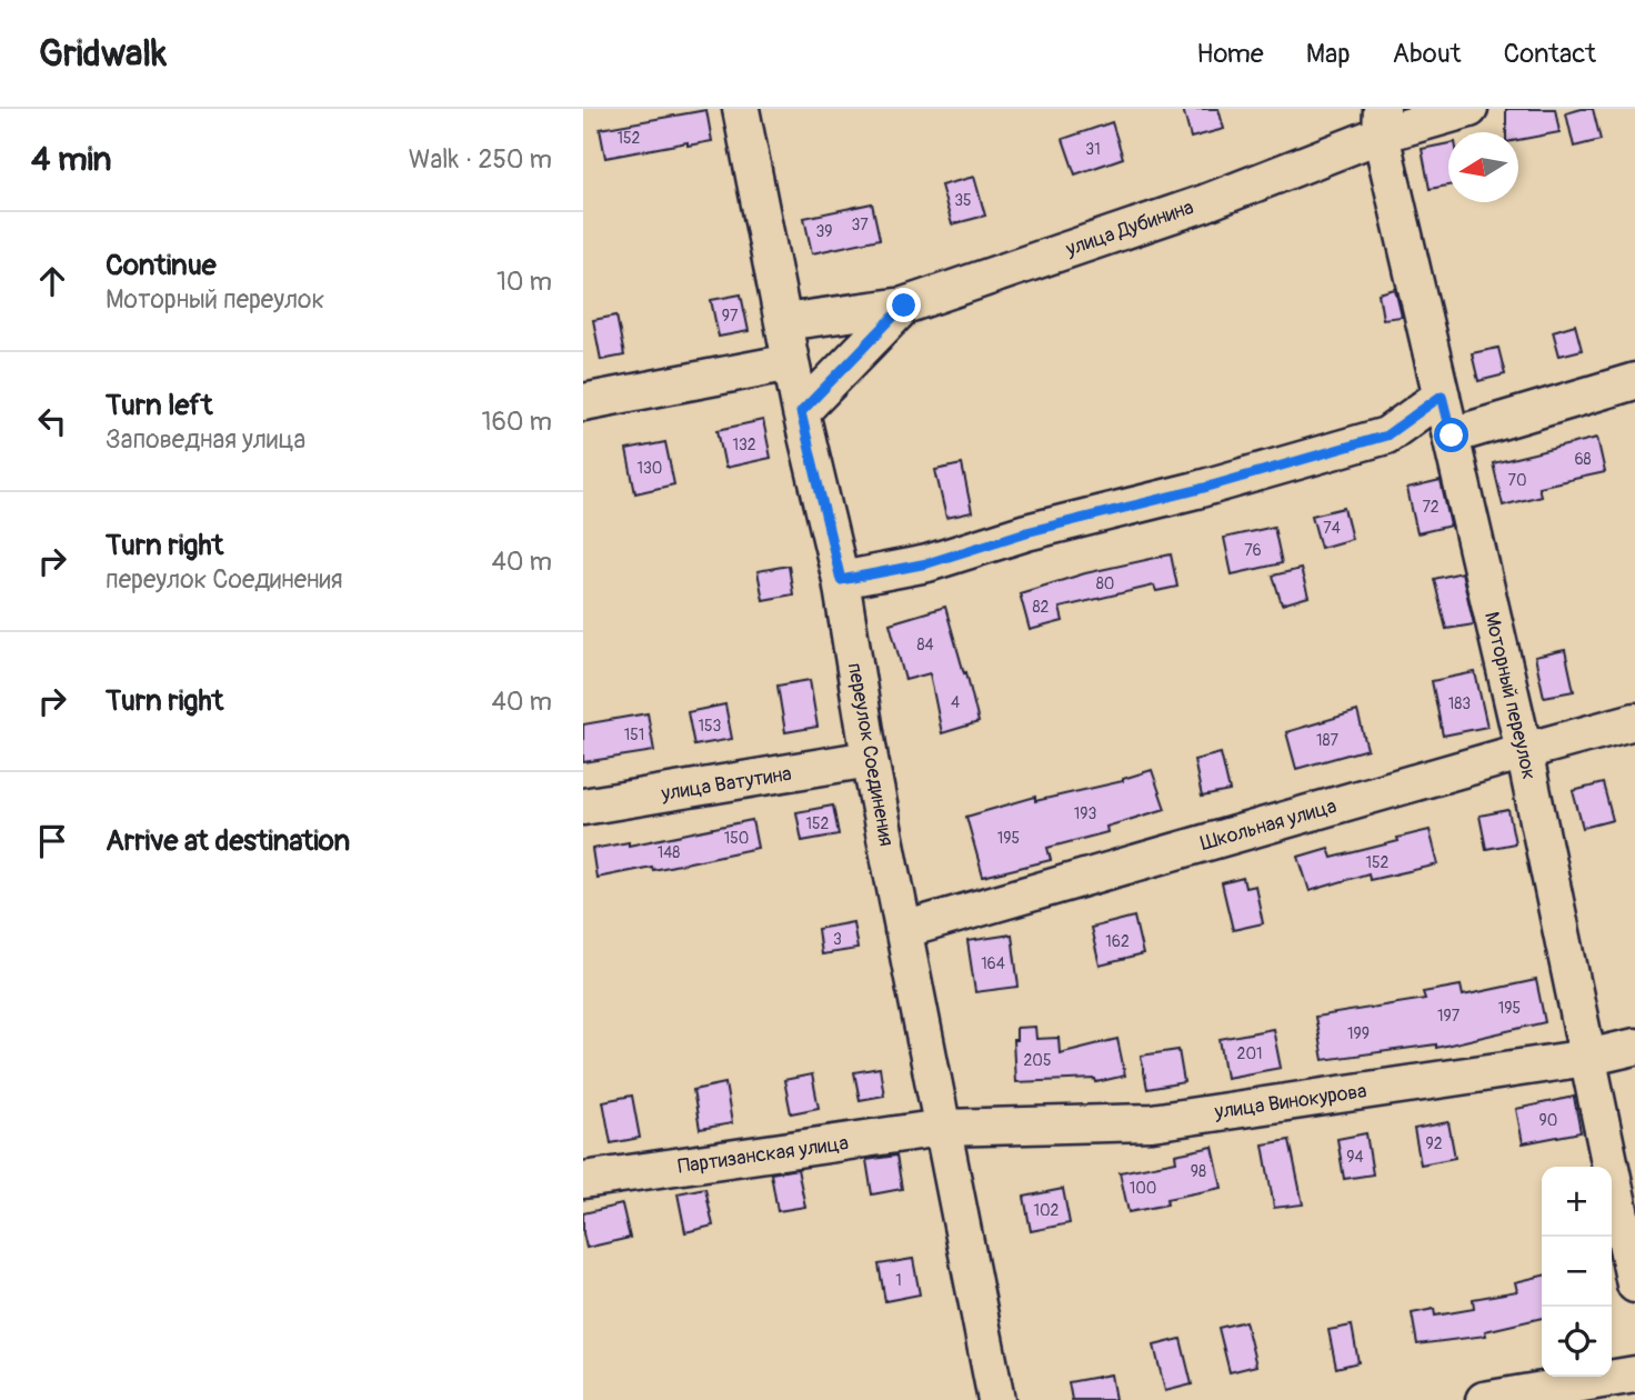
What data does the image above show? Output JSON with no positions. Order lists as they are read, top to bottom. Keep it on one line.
{"streets":{"street":["улица Дубинина","Моторный переулок","переулок Соединения","улица Ватутина","Школьная улица","улица Винокурова","Партизанская улица"]},"crossings":[["улица Дубинина","Моторный переулок"],["улица Дубинина","переулок Соединения"],["Моторный переулок","Школьная улица"],["Моторный переулок","улица Винокурова"],["переулок Соединения","улица Ватутина"],["переулок Соединения","Школьная улица"],["переулок Соединения","улица Винокурова"],["переулок Соединения","Партизанская улица"],["улица Винокурова","Партизанская улица"]],"house_numbers":["152","31","35","37","39","97","132","68","130","70","72","74","76","80","82","84","4","183","153","151","187","193","152","150","195","148","152","3","162","164","195","197","199","201","205","90","92","94","98","100","102","1"],"north":"left","page":{"header":"Gridwalk","nav":["Home","Map","About","Contact"],"heading":["4 min","Walk · 250 m"],"list":[["Continue","Моторный переулок","10 m"],["Turn left","Заповедная улица","160 m"],["Turn right","переулок Соединения","40 m"],["Turn right","40 m"],"Arrive at destination"],"map_buttons":["+","−"]}}
